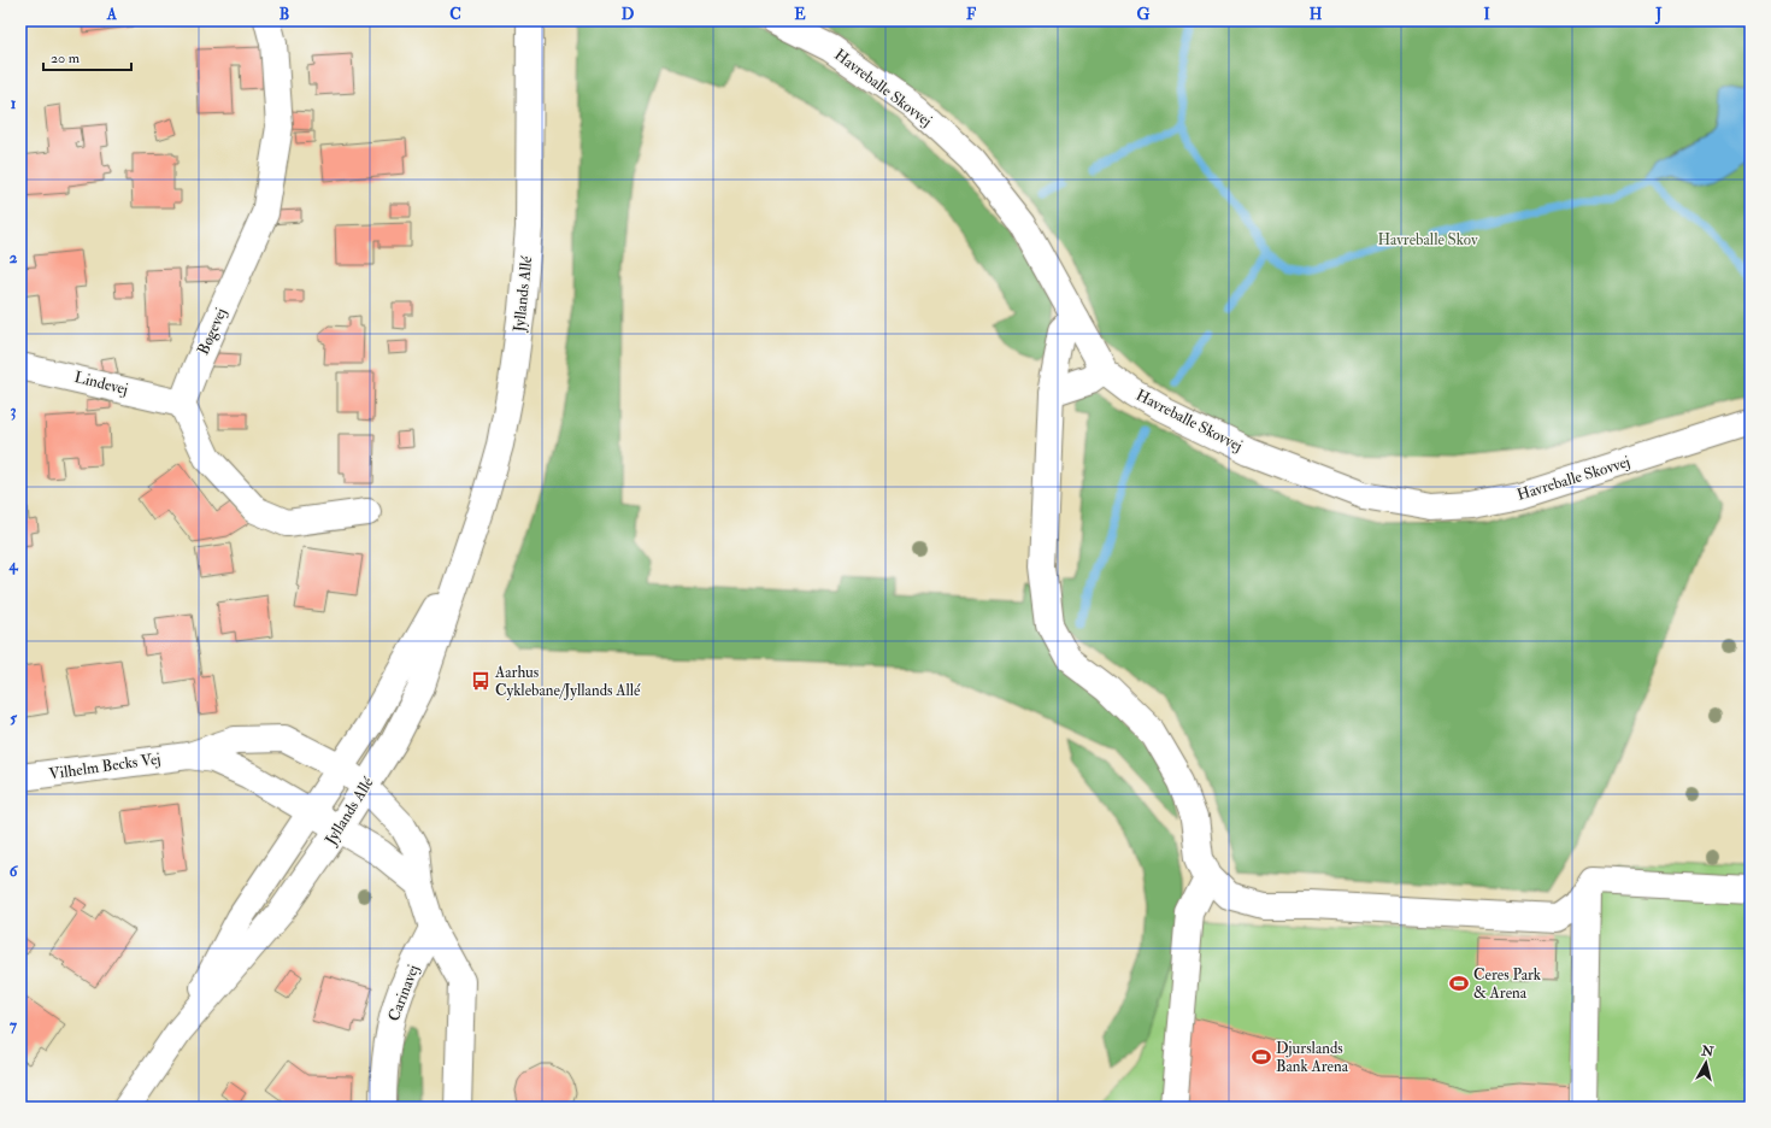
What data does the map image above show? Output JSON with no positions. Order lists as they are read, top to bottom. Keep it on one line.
{"streets":{"street":["Havreballe Skovvej","Jyllands Allé","Bøgevej","Lindevej","Vilhelm Becks Vej","Carinavej"]},"crossings":[["Jyllands Allé","Vilhelm Becks Vej"],["Bøgevej","Lindevej"]],"parks":["Havreballe Skov"],"places":{"bus stop":["Aarhus Cyklebane/Jyllands Allé"],"sports":["Ceres Park & Arena","Djurslands Bank Arena"]},"scale_bar":"20 m","north":"top","grid":{"columns":["A","B","C","D","E","F","G","H","I","J"],"rows":["1","2","3","4","5","6","7"]}}
